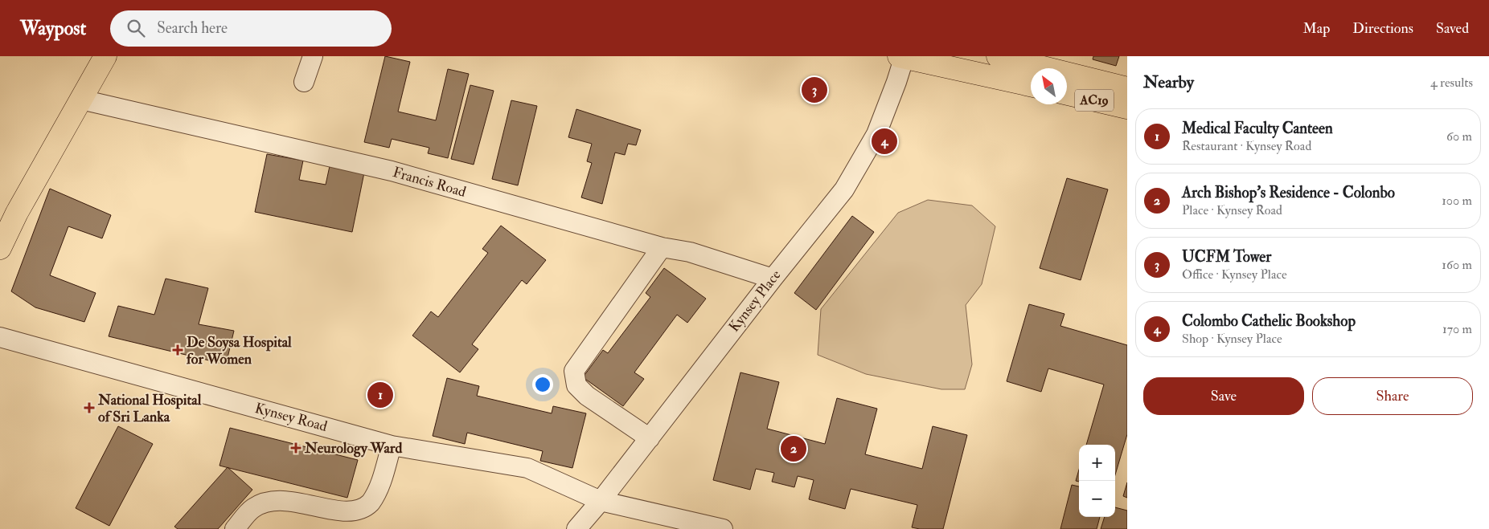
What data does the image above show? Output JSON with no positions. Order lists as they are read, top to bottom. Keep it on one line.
{"streets":{"main road":["AC19"],"street":["Francis Road","Kynsey Place","Kynsey Road"]},"crossings":[["Francis Road","Kynsey Place"],["Kynsey Place","Kynsey Road"]],"places":{"health":["De Soysa Hospital for Women","National Hospital of Sri Lanka","Neurology Ward"]},"north":"top left","page":{"header":"Waypost","search":"Search here","nav":["Map","Directions","Saved"],"heading":["Nearby","4 results"],"pins":["3","4","1","2"],"list":[{"mark":"1","name":"Medical Faculty Canteen","note":"Restaurant · Kynsey Road","value":"60 m"},{"mark":"2","name":"Arch Bishop's Residence - Colonbo","note":"Place · Kynsey Road","value":"100 m"},{"mark":"3","name":"UCFM Tower","note":"Office · Kynsey Place","value":"160 m"},{"mark":"4","name":"Colombo Cathelic Bookshop","note":"Shop · Kynsey Place","value":"170 m"}],"buttons":["Save","Share"],"map_buttons":["+","−"]}}
